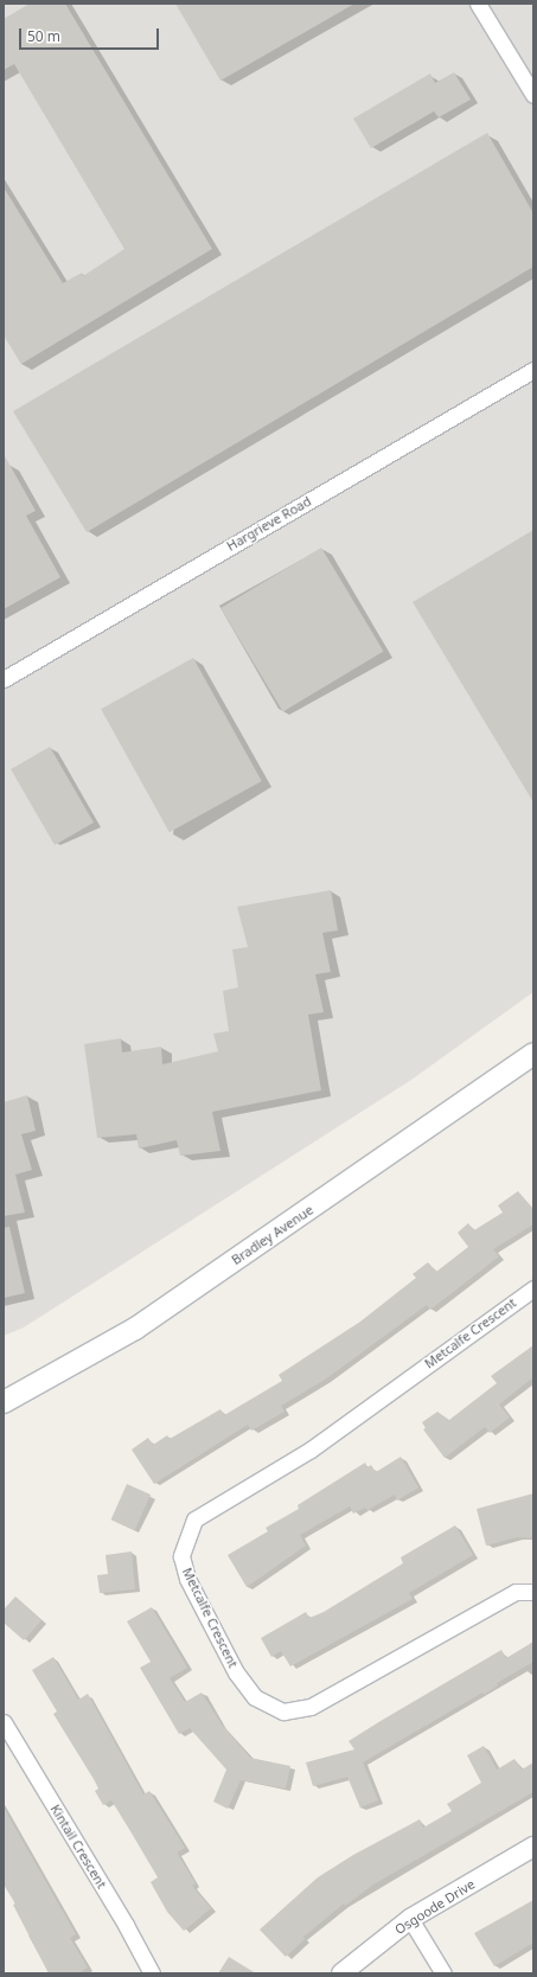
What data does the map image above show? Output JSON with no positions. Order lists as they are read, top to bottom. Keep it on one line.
{"streets":{"main road":["Bradley Avenue"],"street":["Hargrieve Road","Metcalfe Crescent","Kintail Crescent","Osgoode Drive"]},"scale_bar":"50 m"}
